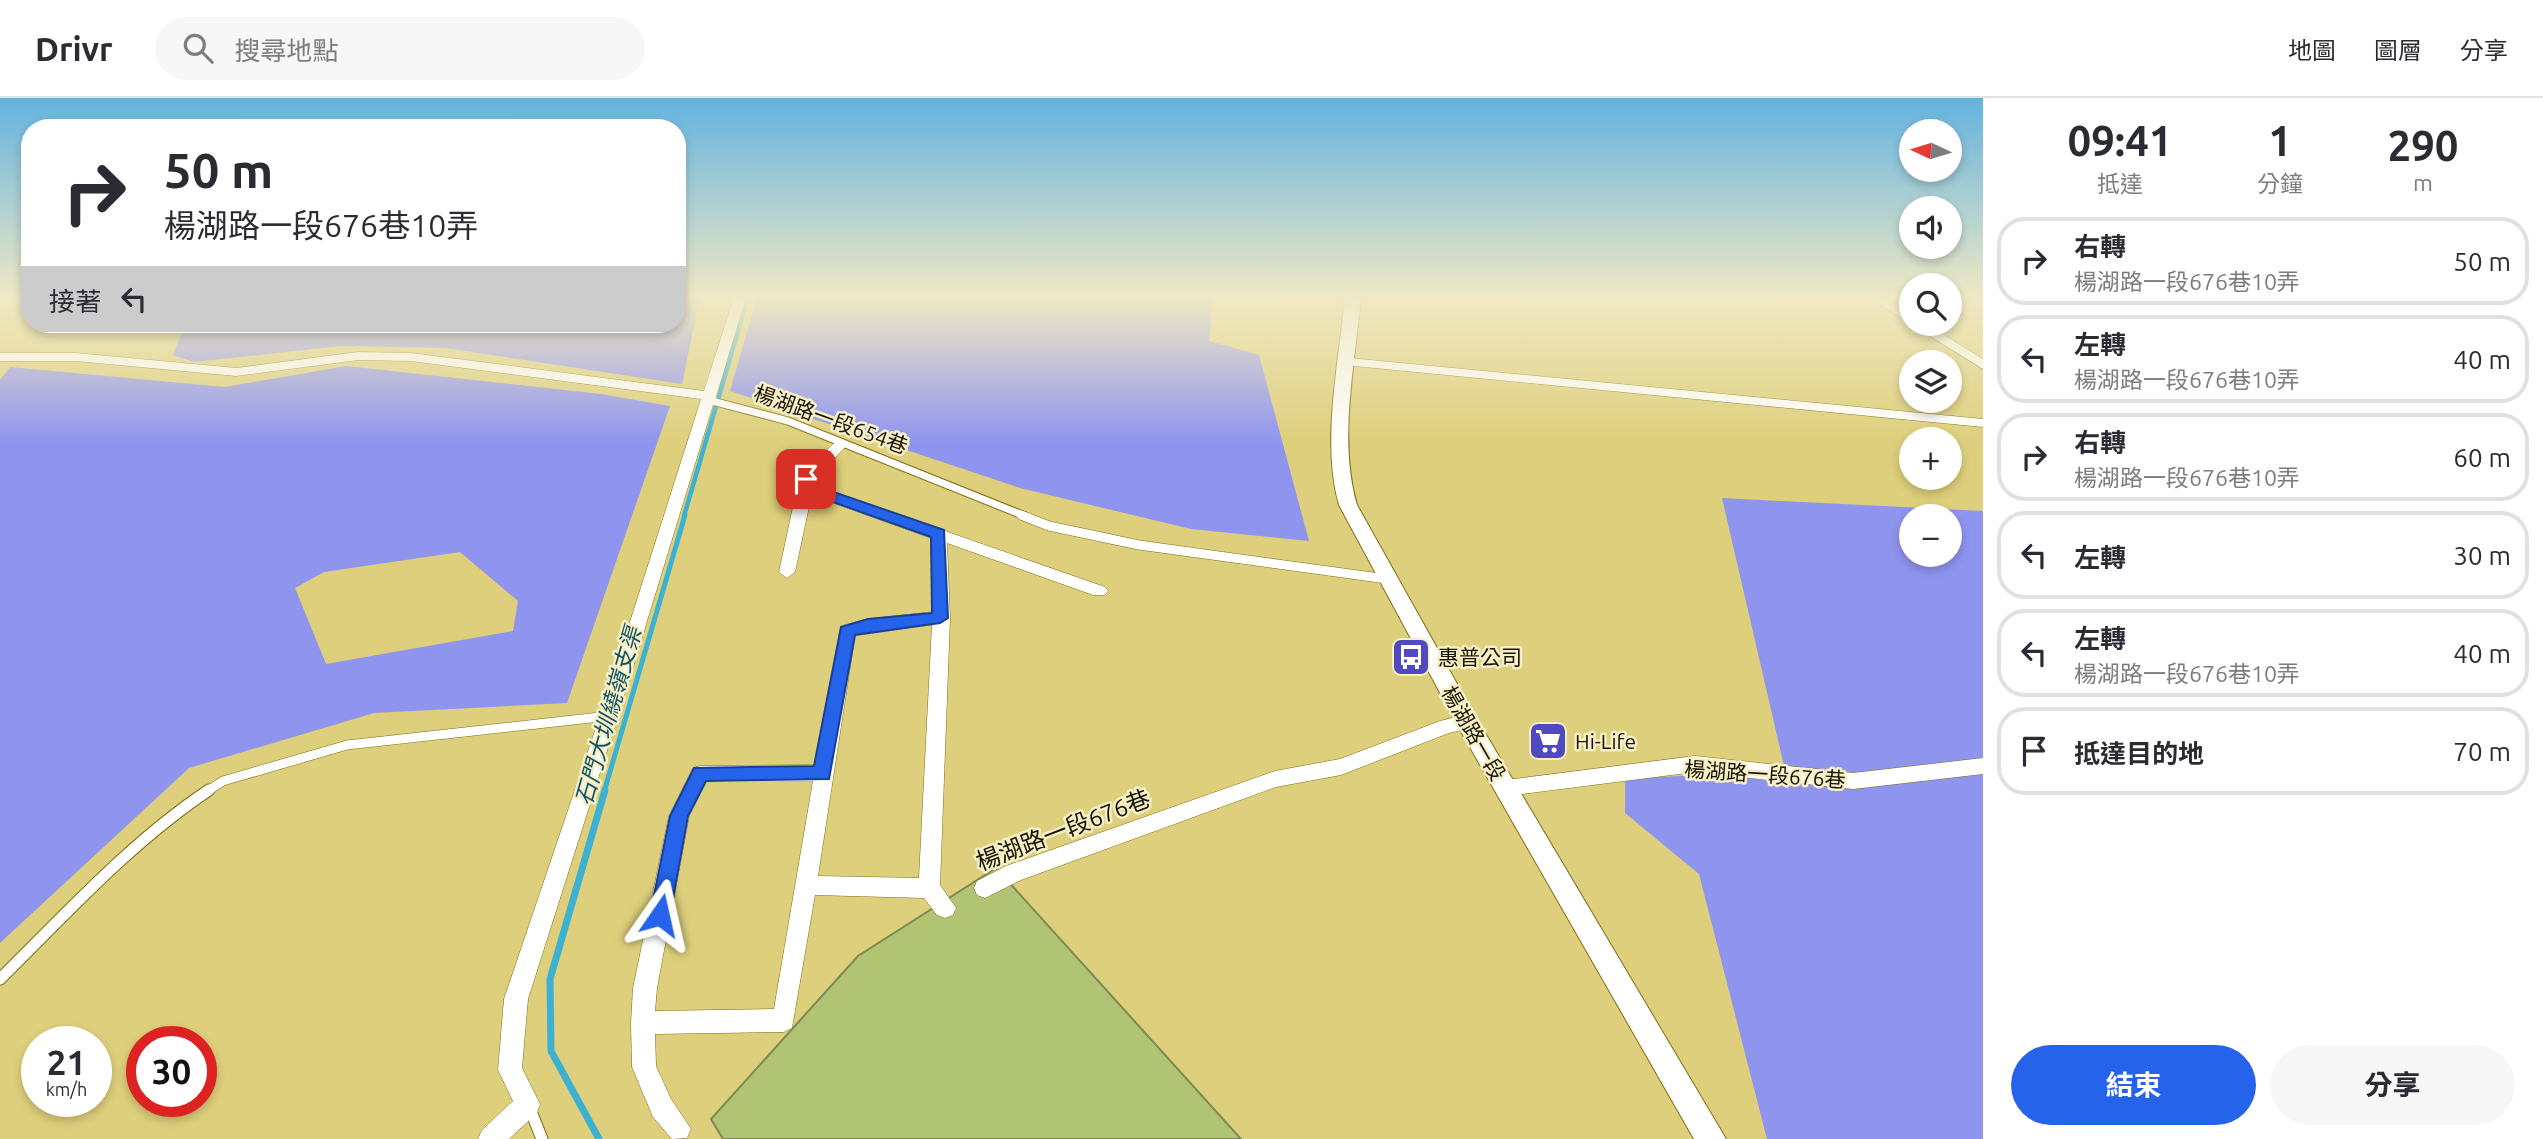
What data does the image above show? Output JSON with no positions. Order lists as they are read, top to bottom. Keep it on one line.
{"streets":{"street":["楊湖路一段654巷","楊湖路一段","楊湖路一段676巷"]},"crossings":[["楊湖路一段654巷","楊湖路一段"],["楊湖路一段","楊湖路一段676巷"]],"water":["石門大圳繞嶺支渠"],"places":{"bus stop":["惠普公司"],"supermarket":["Hi-Life"]},"north":"left","page":{"header":"Drivr","search":"搜尋地點","nav":["地圖","圖層","分享"],"eta":["09:41","抵達","1","分鐘","290","m"],"map_buttons":["+","−"],"turn":["50 m","楊湖路一段676巷10弄"],"list":[{"name":"右轉","note":"楊湖路一段676巷10弄","value":"50 m"},{"name":"左轉","note":"楊湖路一段676巷10弄","value":"40 m"},{"name":"右轉","note":"楊湖路一段676巷10弄","value":"60 m"},{"name":"左轉","value":"30 m"},{"name":"左轉","note":"楊湖路一段676巷10弄","value":"40 m"},{"name":"抵達目的地","value":"70 m"}],"then":"接著","speed":"21 km/h","limit":"30","buttons":["結束","分享"]}}
